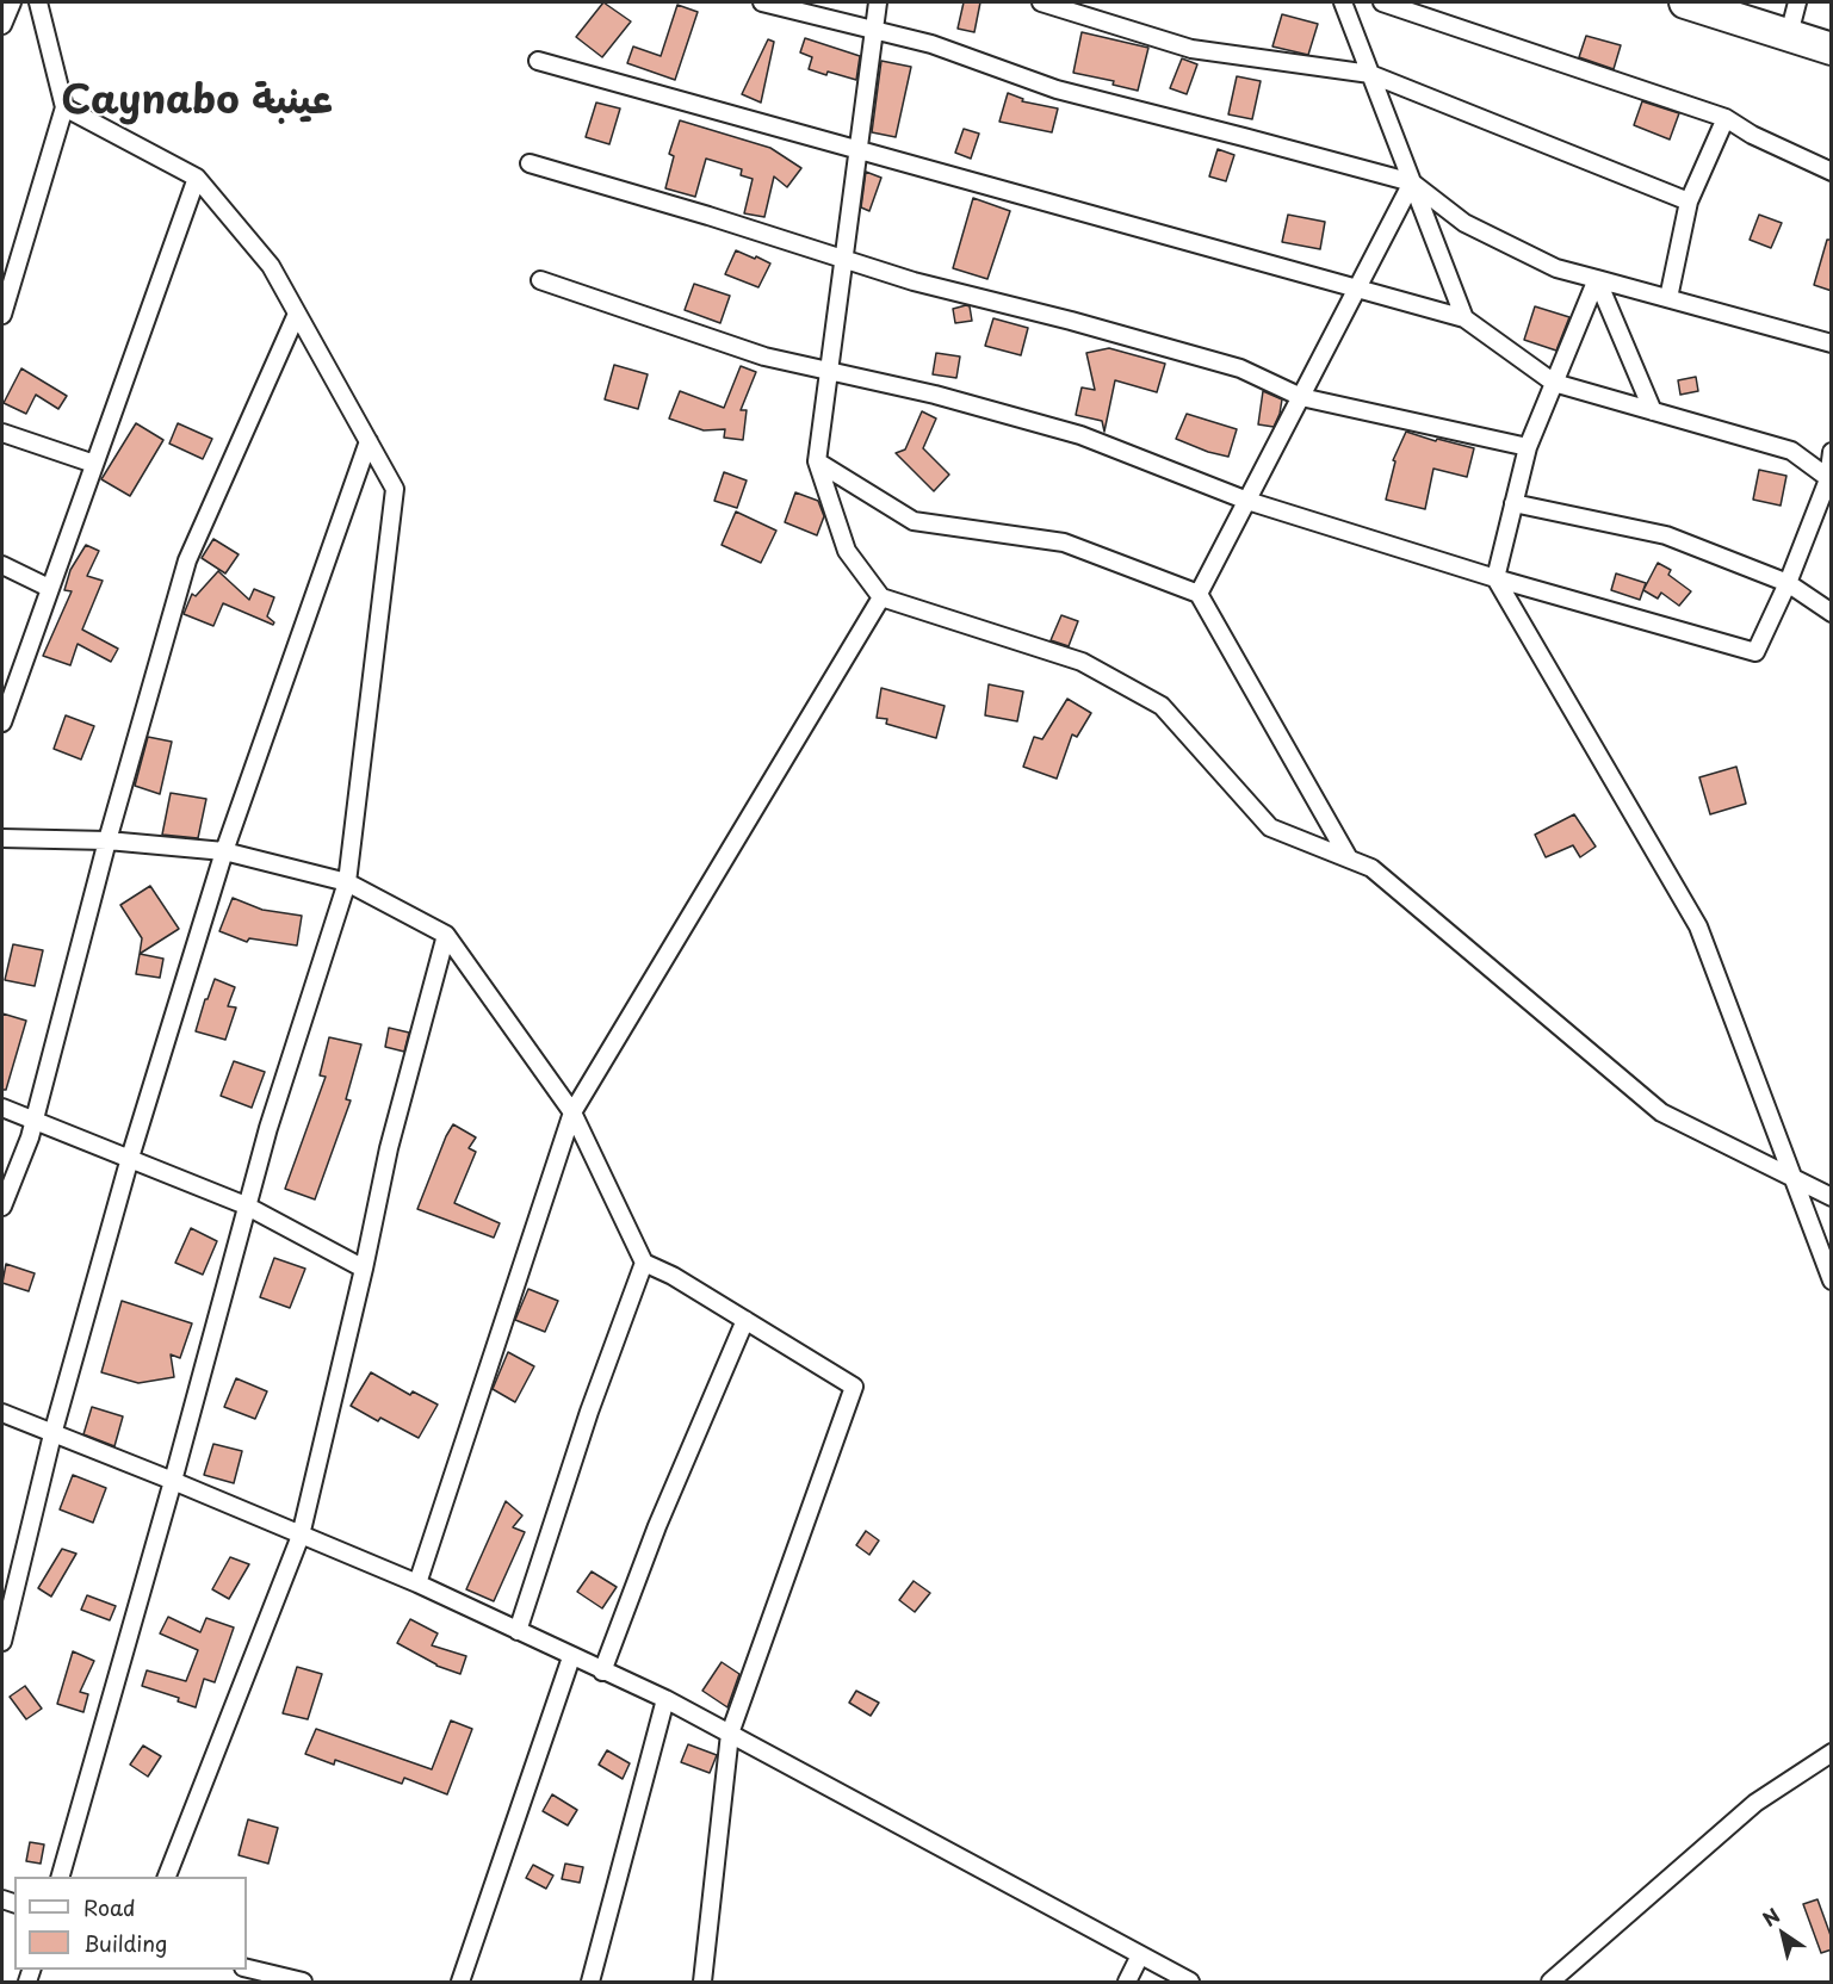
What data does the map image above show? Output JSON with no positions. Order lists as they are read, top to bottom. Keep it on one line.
{"districts":["Caynabo عينبة"],"legend":["Road","Building"],"north":"top left"}
